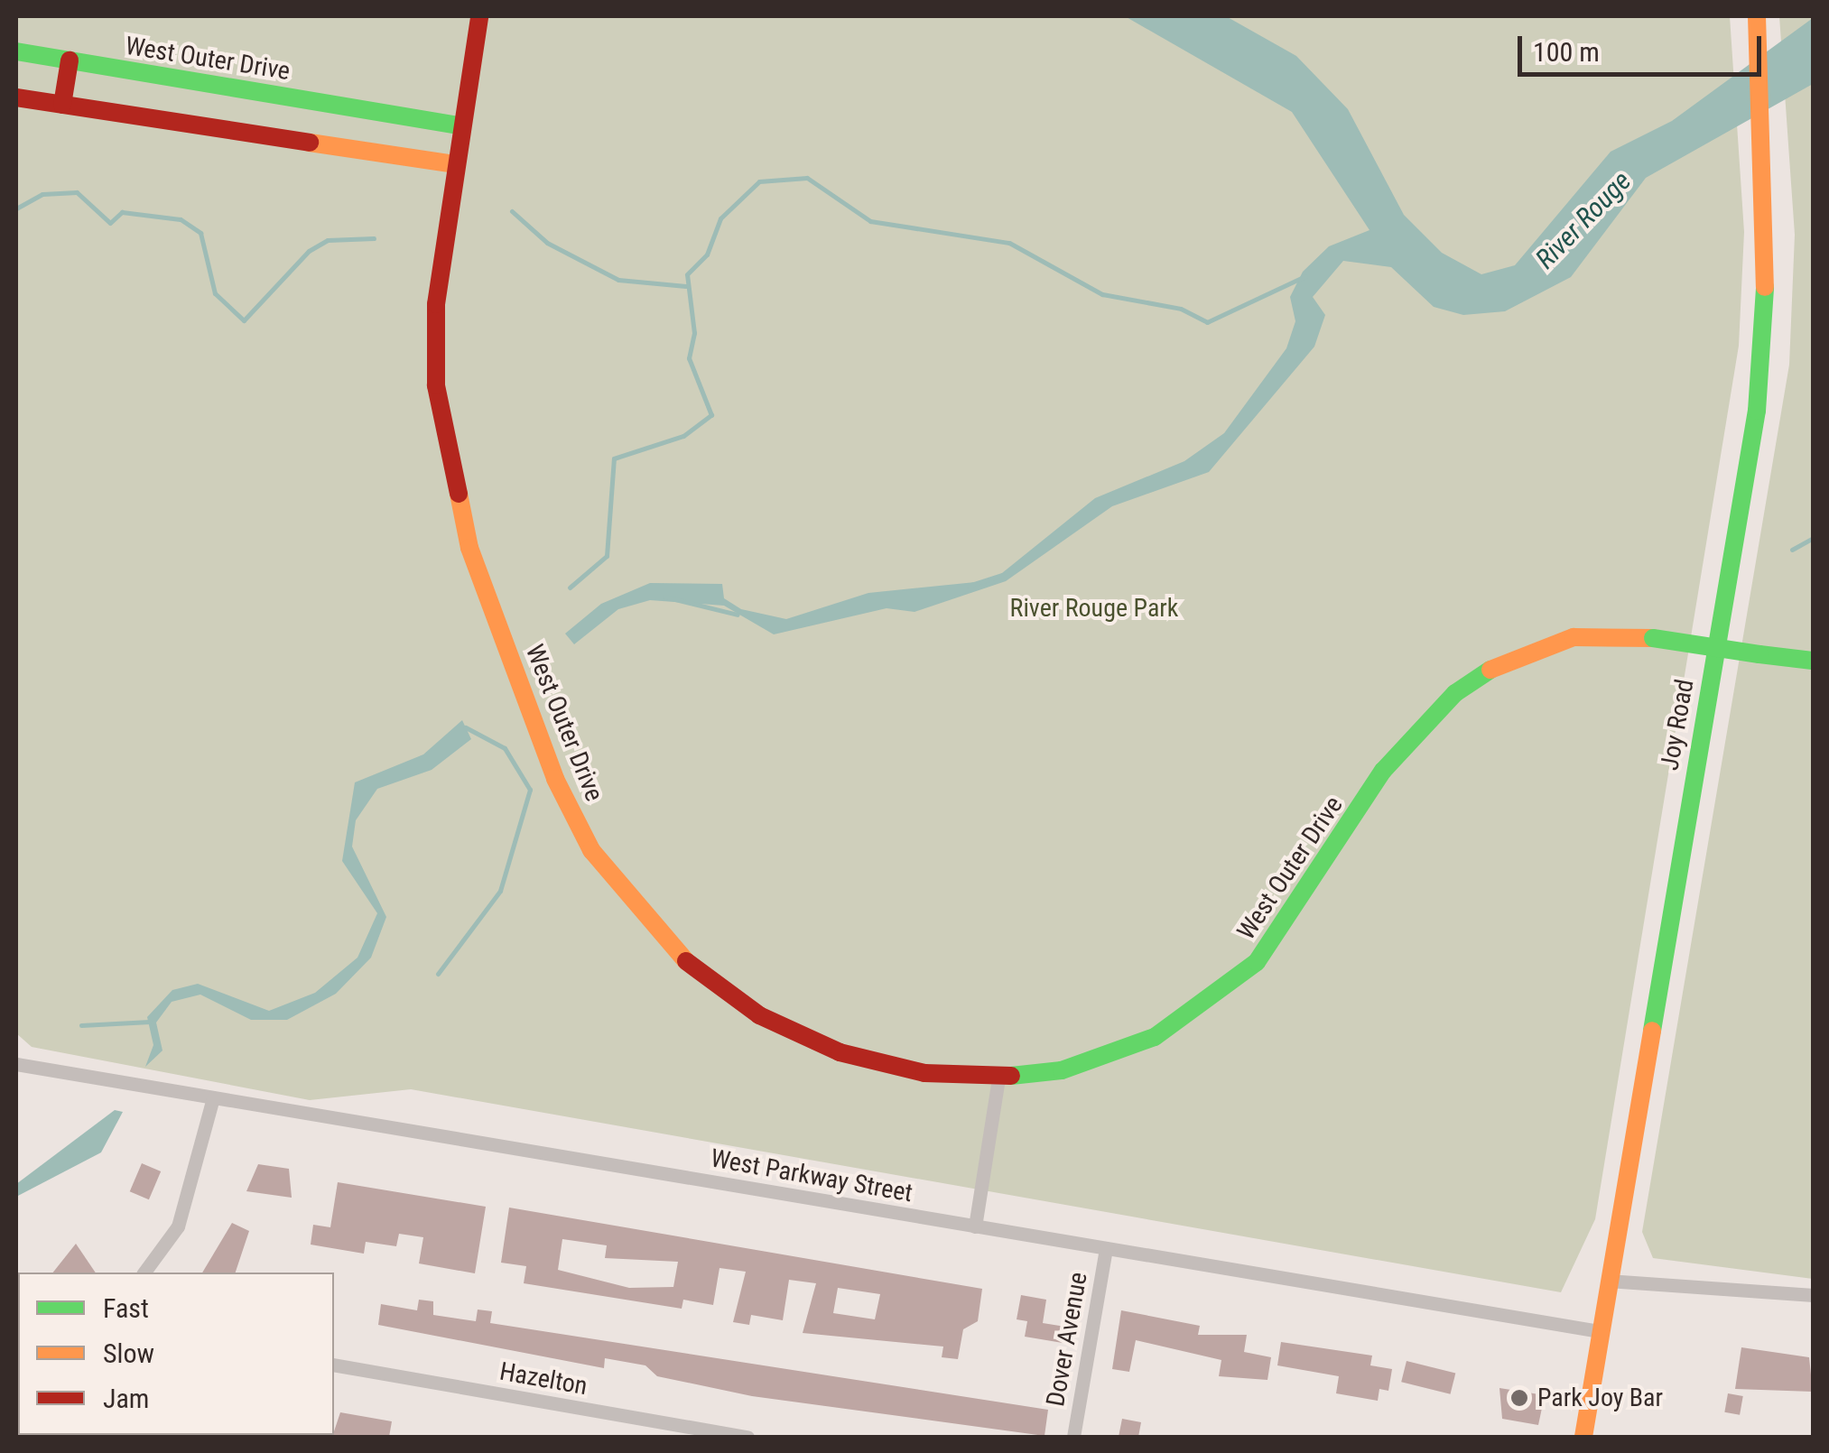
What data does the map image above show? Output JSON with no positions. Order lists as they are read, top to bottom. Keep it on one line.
{"streets":{"main road":["West Outer Drive","Joy Road"],"street":["West Parkway Street","Dover Avenue","Hazelton"]},"crossings":[["Joy Road","West Parkway Street"],["West Parkway Street","Dover Avenue"]],"water":["River Rouge"],"parks":["River Rouge Park"],"places":["Park Joy Bar"],"legend":["Fast","Slow","Jam"],"scale_bar":"100 m"}
